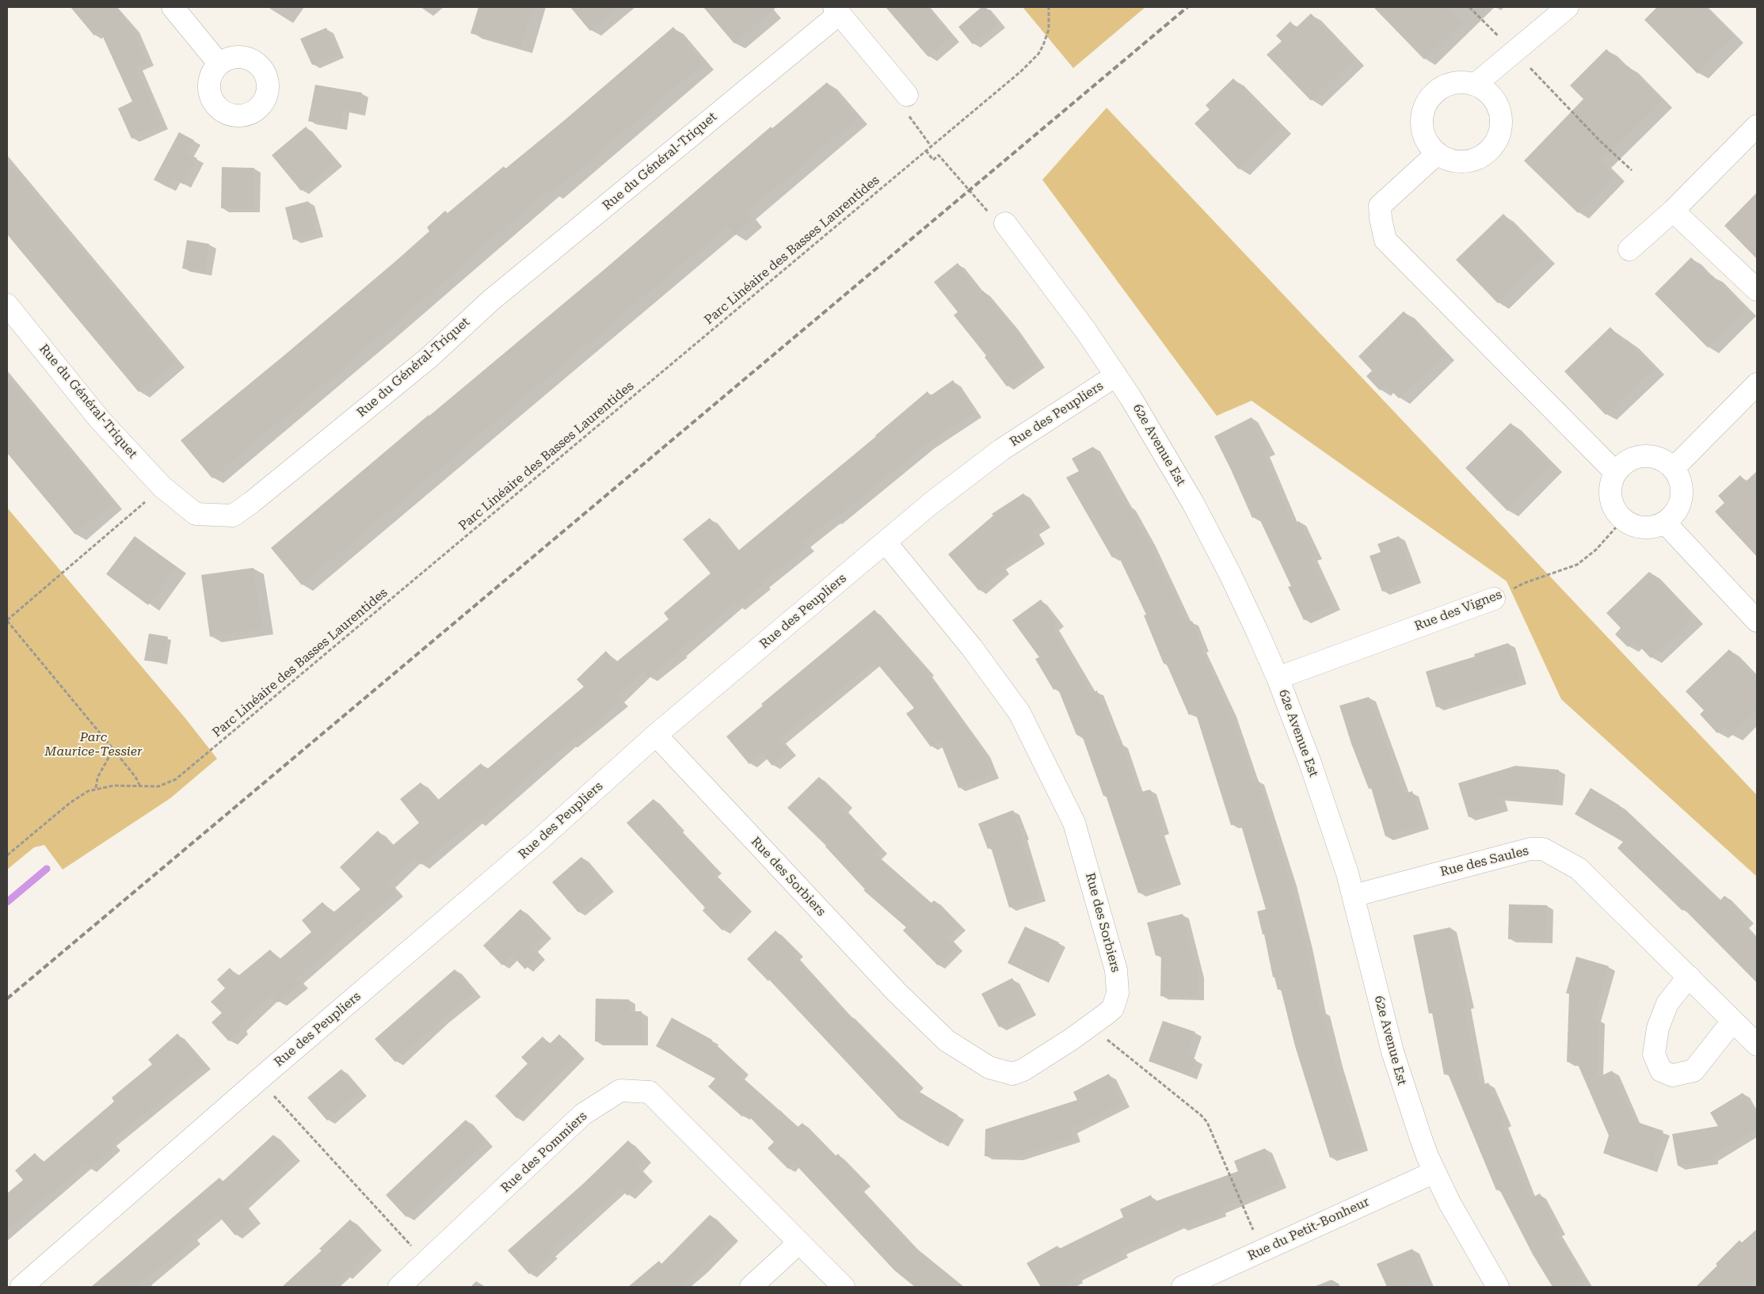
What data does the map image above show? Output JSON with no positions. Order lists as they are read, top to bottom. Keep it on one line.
{"streets":{"street":["Rue du Général-Triquet","Rue des Peupliers","62e Avenue Est","Rue des Vignes","Rue des Saules","Rue des Sorbiers","Rue des Pommiers","Rue du Petit-Bonheur"],"path":["Parc Linéaire des Basses Laurentides"]},"crossings":[["Rue des Peupliers","62e Avenue Est"],["Rue des Peupliers","Rue des Sorbiers"],["62e Avenue Est","Rue des Vignes"],["62e Avenue Est","Rue des Saules"],["62e Avenue Est","Rue du Petit-Bonheur"]],"parks":["Parc Maurice-Tessier"]}
